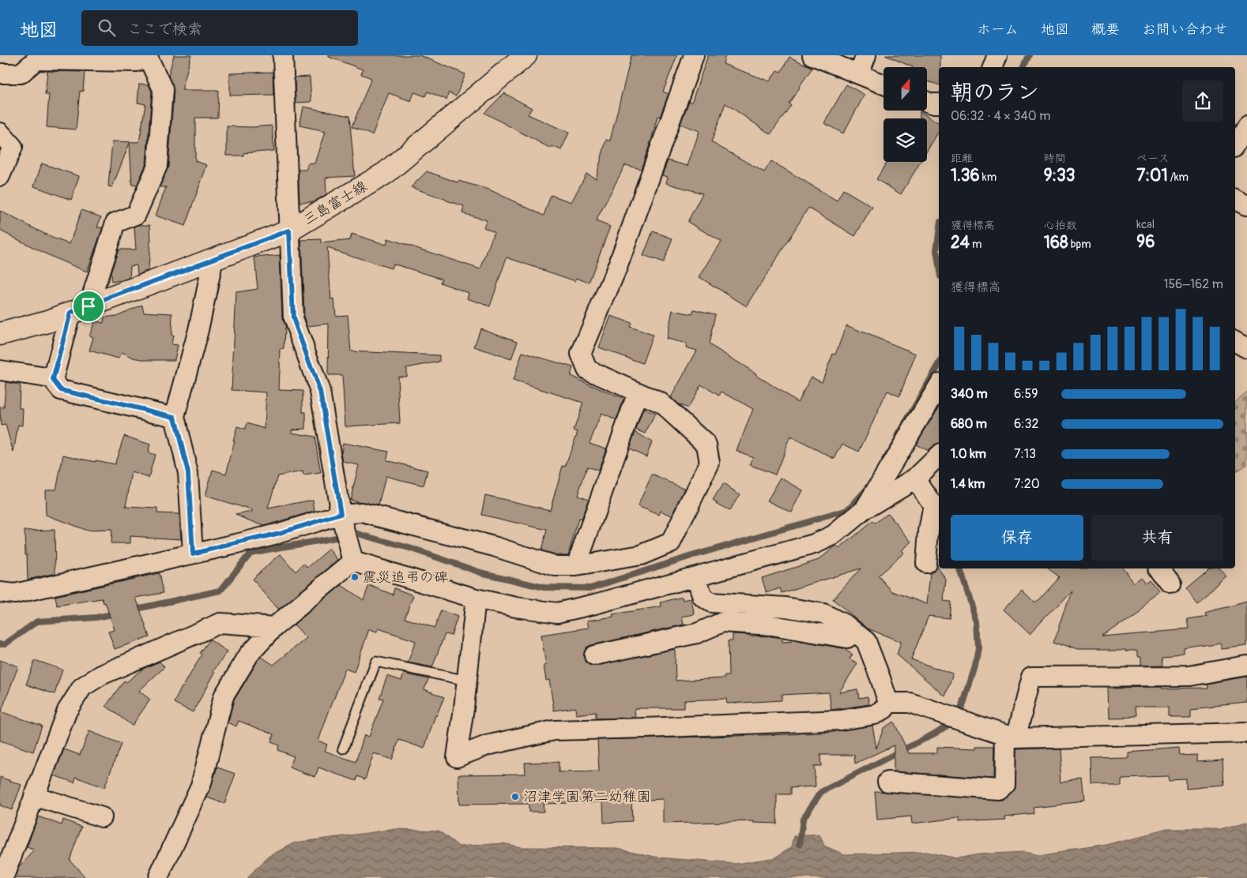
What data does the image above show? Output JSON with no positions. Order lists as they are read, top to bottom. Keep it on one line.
{"streets":{"main road":["三島富士線"]},"places":["震災追弔の碑","沼津学園第二幼稚園"],"north":"top","page":{"header":"地図","search":"ここで検索","nav":["ホーム","地図","概要","お問い合わせ"],"heading":["朝のラン","06:32 · 4 × 340 m"],"stats":[["距離","1.36 km"],["時間","9:33"],["ペース","7:01 /km"],["獲得標高","24 m"],["心拍数","168 bpm"],["kcal","96"]],"chart":["獲得標高","156–162 m"],"list":[{"name":"340 m","note":"6:59"},{"name":"680 m","note":"6:32"},{"name":"1.0 km","note":"7:13"},{"name":"1.4 km","note":"7:20"}],"buttons":["保存","共有"]}}
